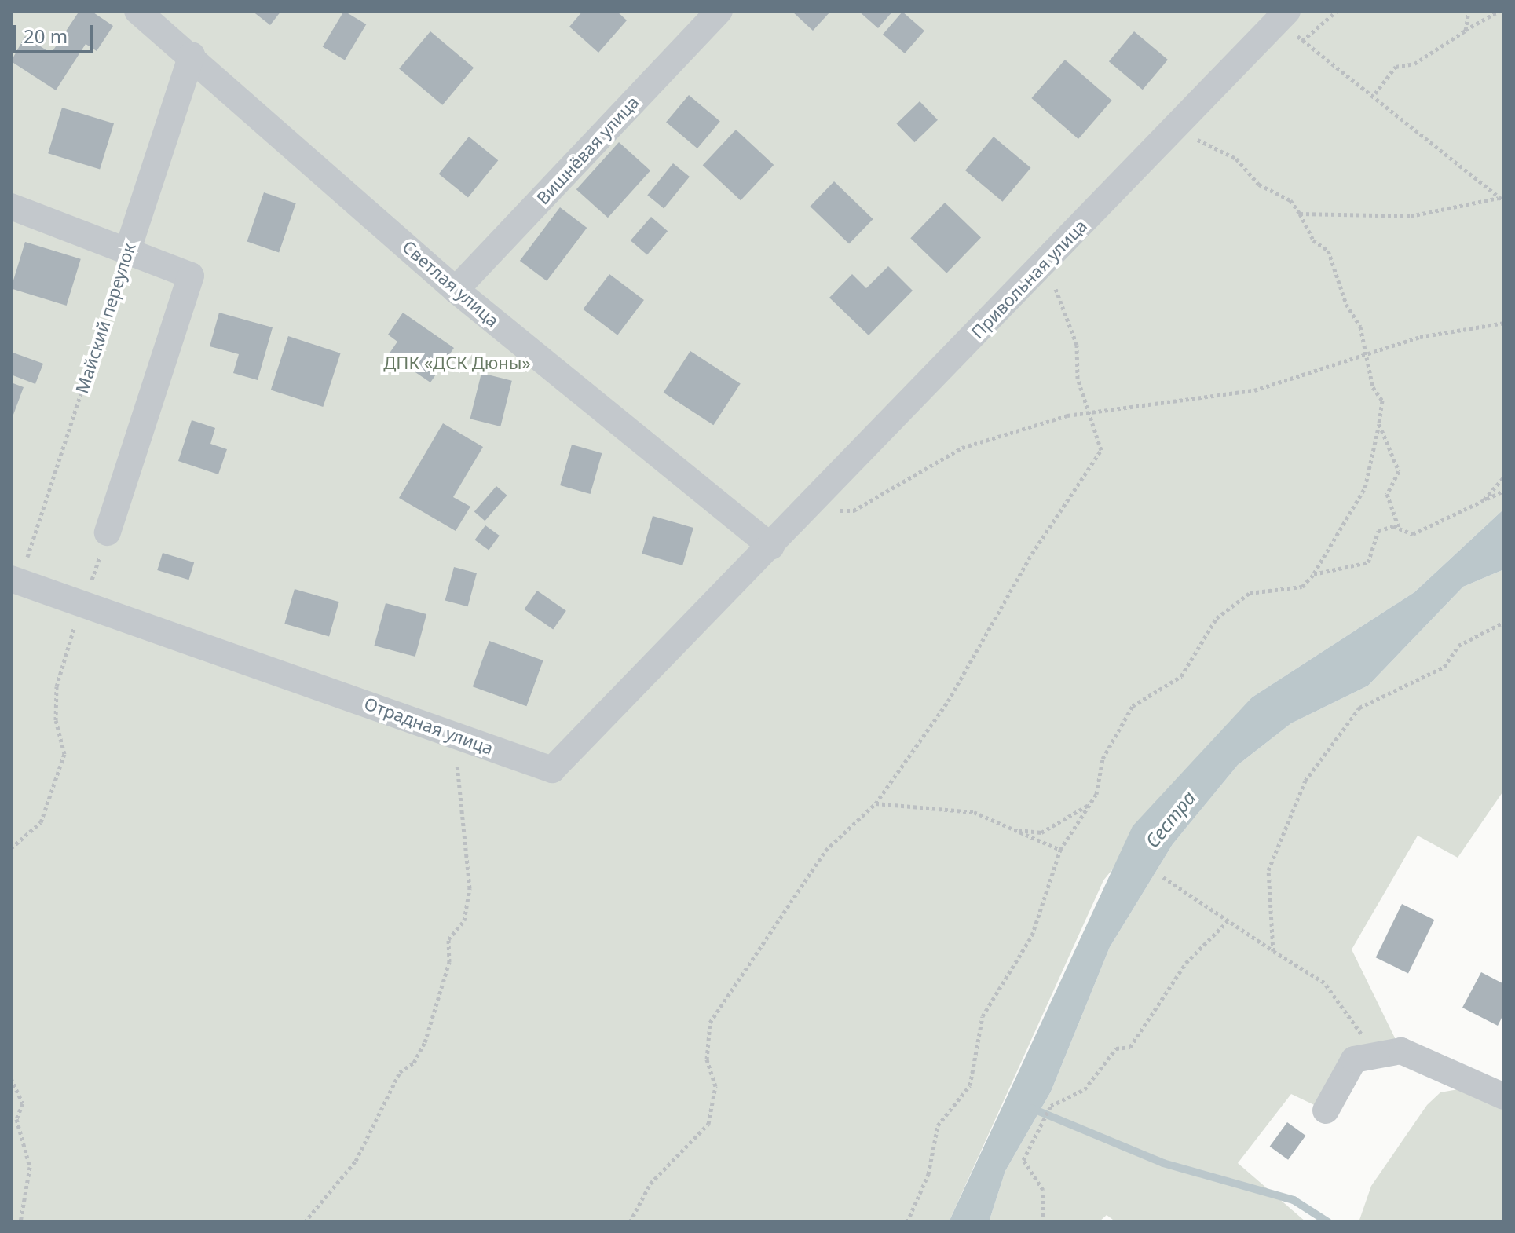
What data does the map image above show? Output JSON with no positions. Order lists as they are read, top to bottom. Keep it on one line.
{"streets":{"street":["Вишнёвая улица","Привольная улица","Светлая улица","Майский переулок","Отрадная улица"]},"crossings":[["Вишнёвая улица","Светлая улица"],["Привольная улица","Светлая улица"],["Привольная улица","Отрадная улица"],["Светлая улица","Майский переулок"],["Светлая улица","Отрадная улица"],["Майский переулок","Отрадная улица"]],"water":["Сестра"],"parks":["ДПК «ДСК Дюны»"],"scale_bar":"20 m"}
